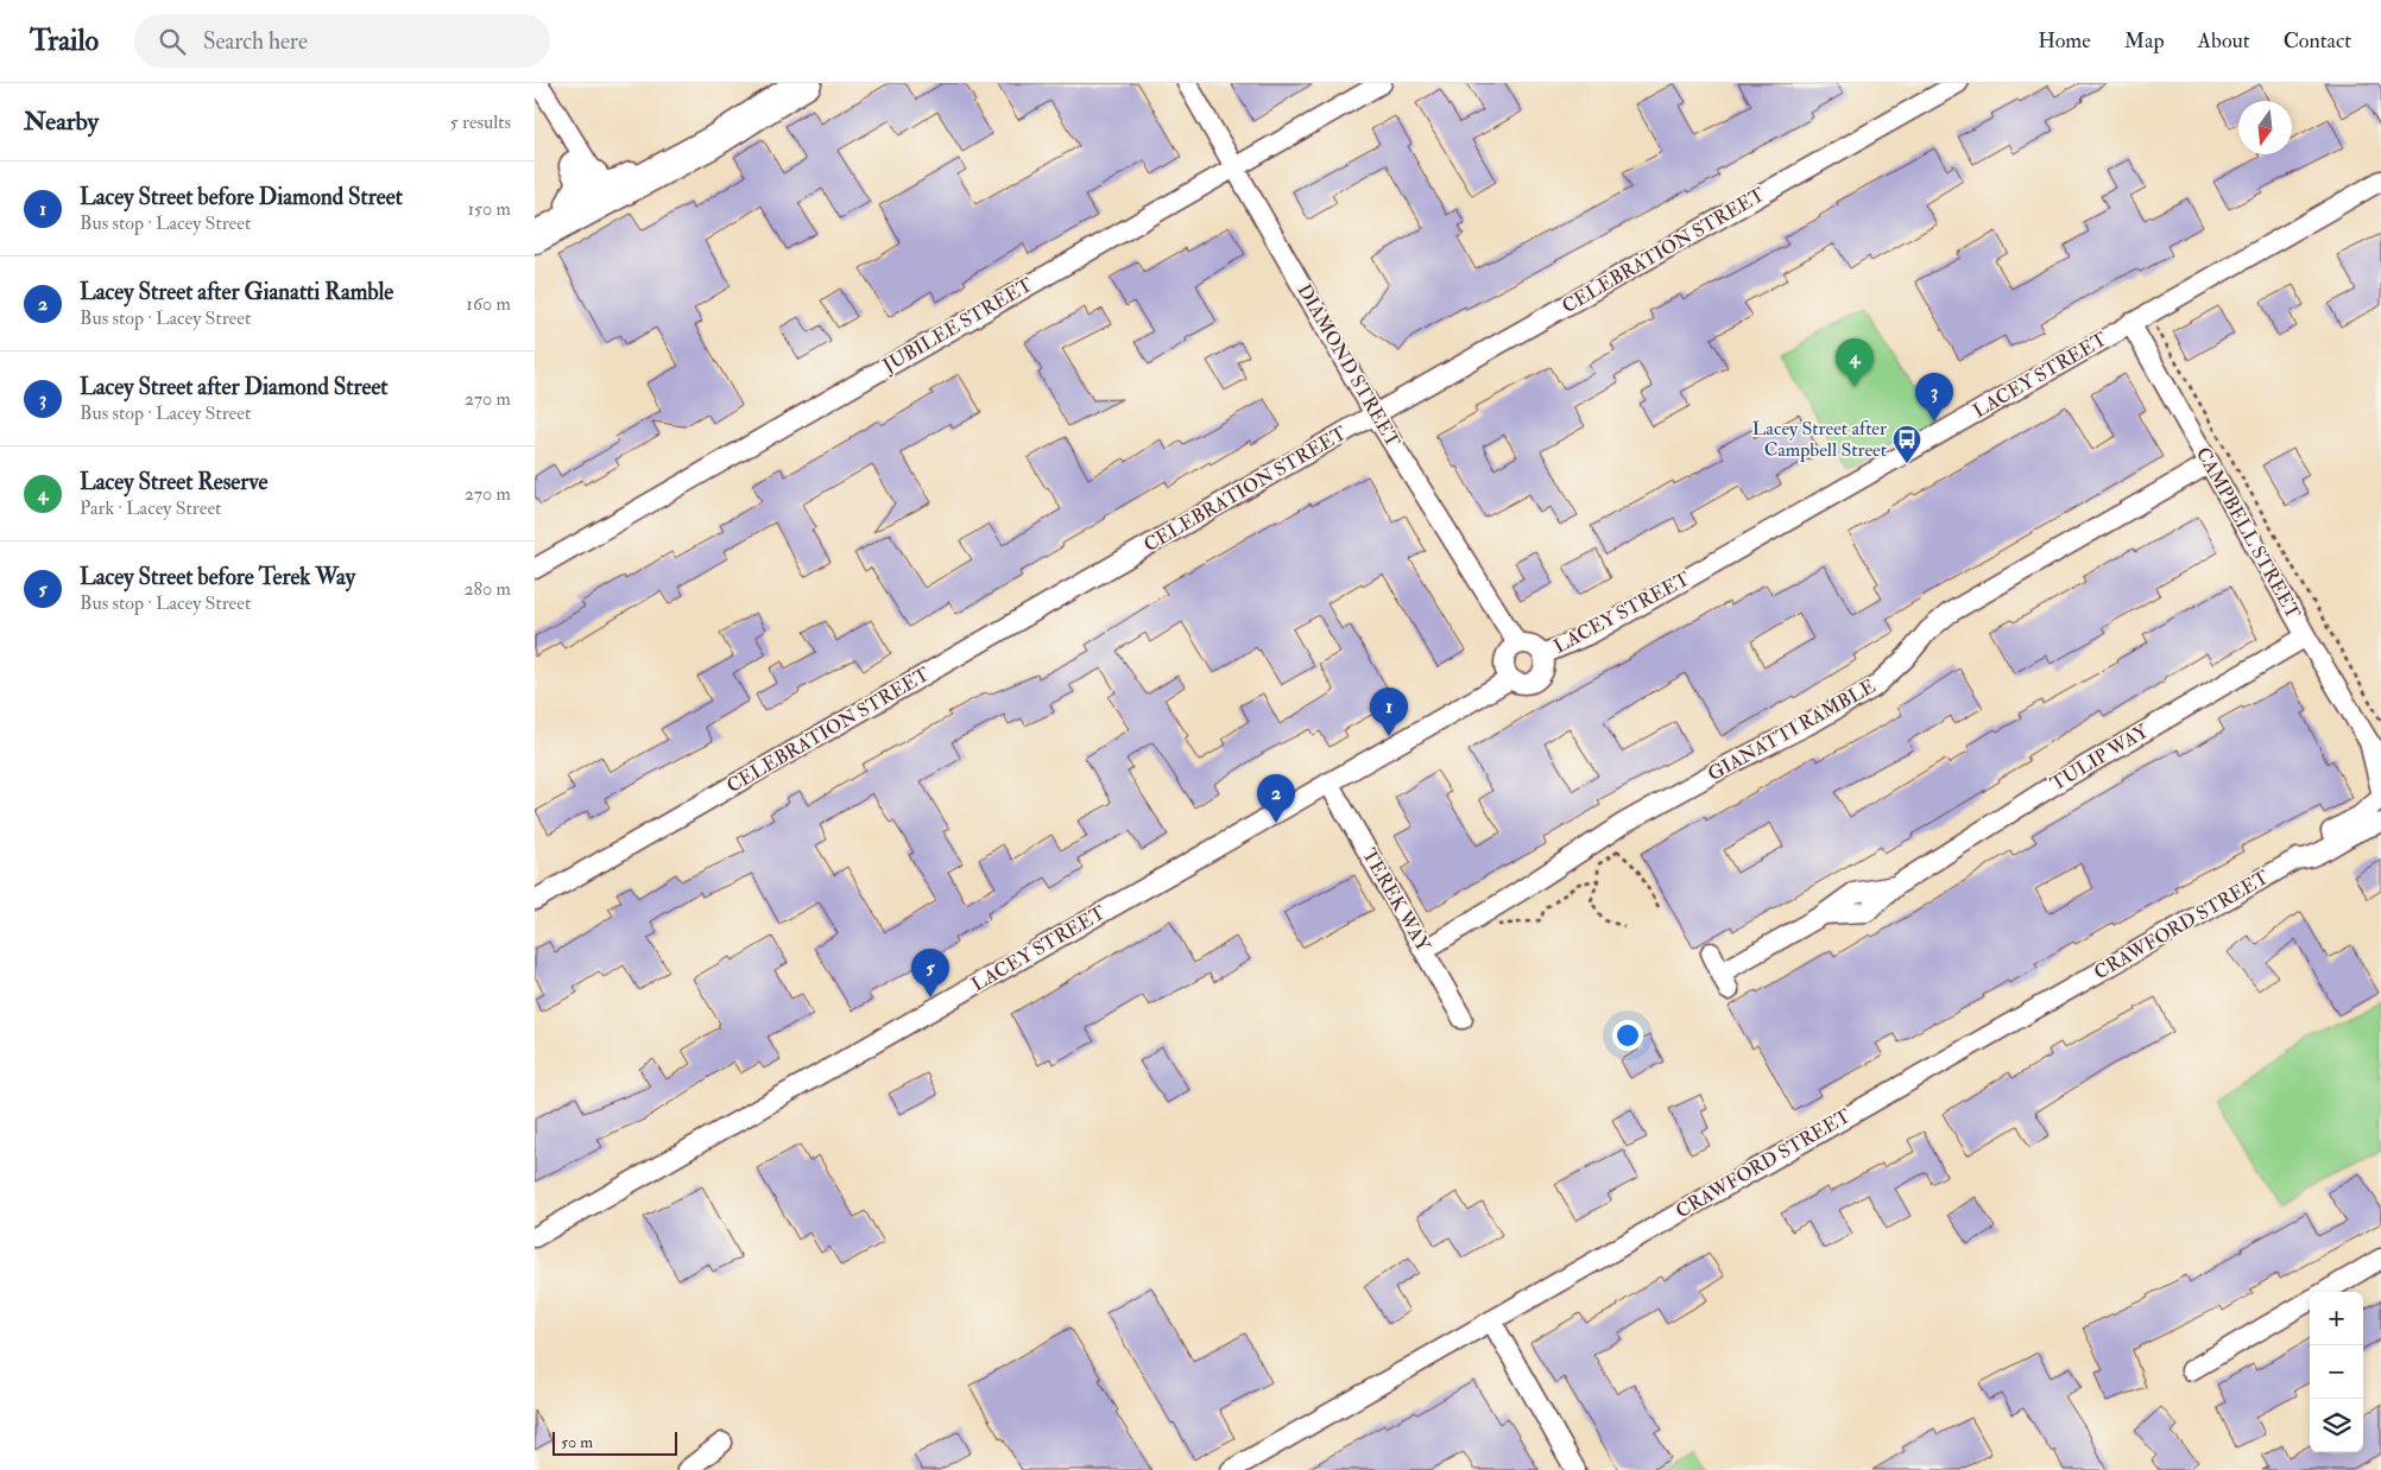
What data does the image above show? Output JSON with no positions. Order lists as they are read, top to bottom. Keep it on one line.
{"streets":{"street":["CELEBRATION STREET","JUBILEE STREET","DIAMOND STREET","LACEY STREET","CAMPBELL STREET","GIANATTI RAMBLE","TULIP WAY","TEREK WAY","CRAWFORD STREET"]},"crossings":[["CELEBRATION STREET","DIAMOND STREET"],["JUBILEE STREET","DIAMOND STREET"],["DIAMOND STREET","LACEY STREET"],["LACEY STREET","CAMPBELL STREET"],["LACEY STREET","TEREK WAY"],["CAMPBELL STREET","GIANATTI RAMBLE"],["CAMPBELL STREET","TULIP WAY"],["GIANATTI RAMBLE","TEREK WAY"]],"places":{"bus stop":["Lacey Street after Campbell Street"]},"scale_bar":"50 m","north":"bottom","page":{"header":"Trailo","search":"Search here","nav":["Home","Map","About","Contact"],"heading":["Nearby","5 results"],"list":[{"mark":"1","name":"Lacey Street before Diamond Street","note":"Bus stop · Lacey Street","value":"150 m"},{"mark":"2","name":"Lacey Street after Gianatti Ramble","note":"Bus stop · Lacey Street","value":"160 m"},{"mark":"3","name":"Lacey Street after Diamond Street","note":"Bus stop · Lacey Street","value":"270 m"},{"mark":"4","name":"Lacey Street Reserve","note":"Park · Lacey Street","value":"270 m"},{"mark":"5","name":"Lacey Street before Terek Way","note":"Bus stop · Lacey Street","value":"280 m"}],"pins":["4","3","1","2","5"],"map_buttons":["+","−"],"scale":"50 m"}}
